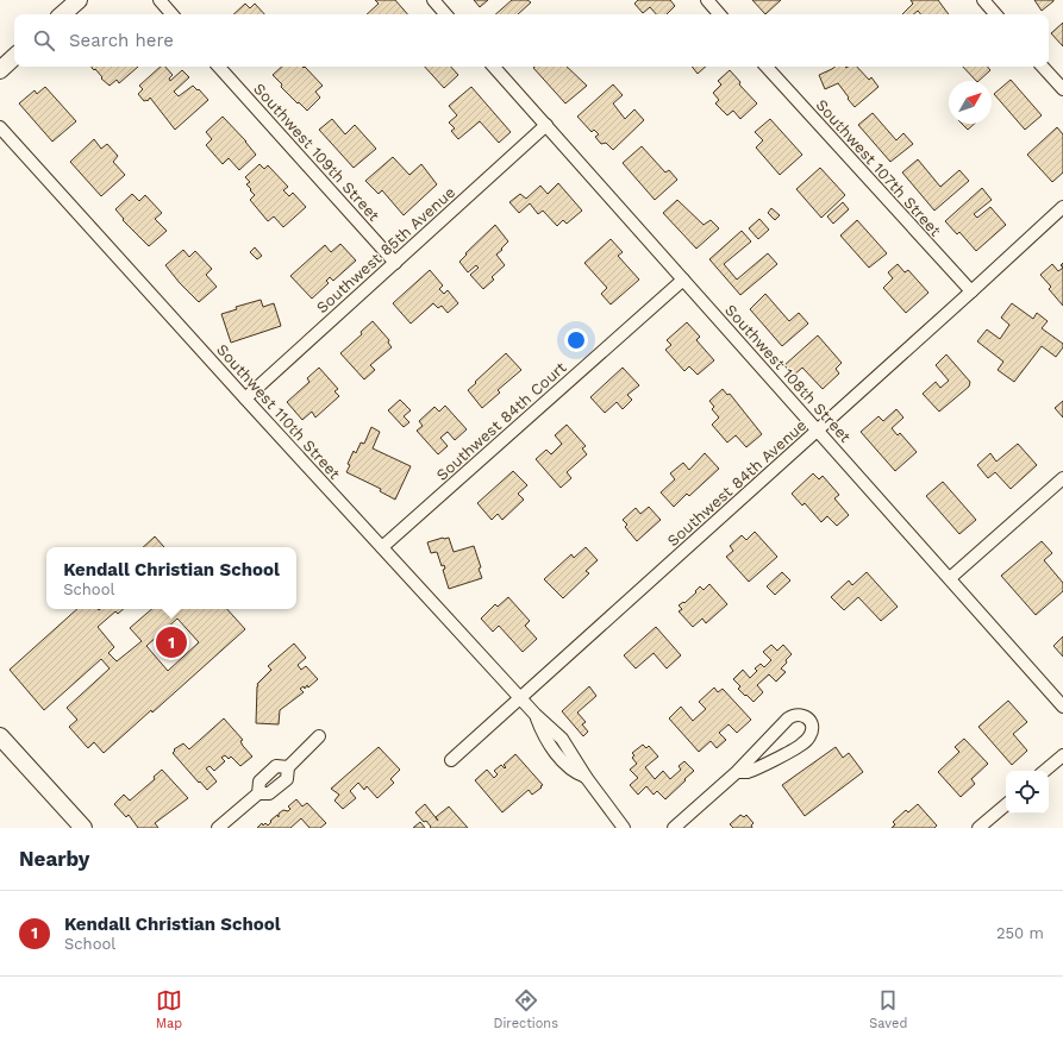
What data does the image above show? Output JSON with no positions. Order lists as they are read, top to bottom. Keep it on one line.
{"streets":{"street":["Southwest 109th Street","Southwest 107th Street","Southwest 85th Avenue","Southwest 108th Street","Southwest 110th Street","Southwest 84th Court","Southwest 84th Avenue"]},"crossings":[["Southwest 109th Street","Southwest 85th Avenue"],["Southwest 107th Street","Southwest 84th Avenue"],["Southwest 85th Avenue","Southwest 108th Street"],["Southwest 85th Avenue","Southwest 110th Street"],["Southwest 108th Street","Southwest 84th Court"],["Southwest 108th Street","Southwest 84th Avenue"],["Southwest 110th Street","Southwest 84th Court"],["Southwest 110th Street","Southwest 84th Avenue"]],"north":"top right","page":{"search":"Search here","popup":["Kendall Christian School","School"],"pins":"1","heading":"Nearby","list":[{"mark":"1","name":"Kendall Christian School","note":"School","value":"250 m"}],"nav":["Map","Directions","Saved"]}}
